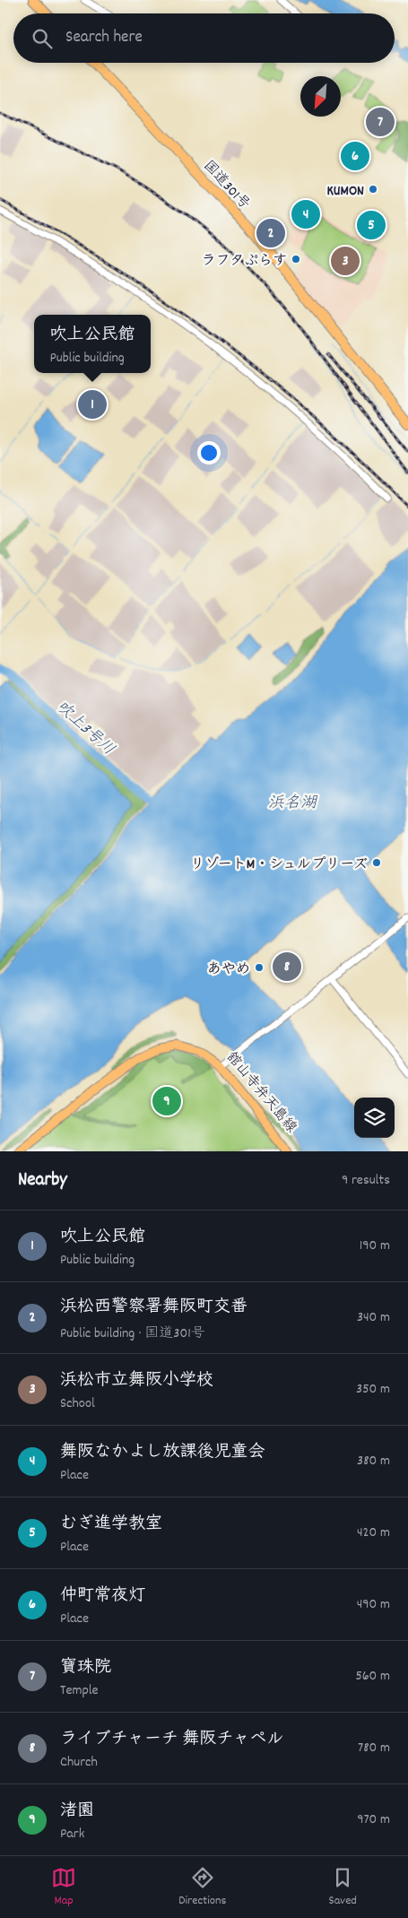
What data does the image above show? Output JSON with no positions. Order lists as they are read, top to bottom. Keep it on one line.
{"streets":{"highway":["国道301号"],"main road":["舘山寺弁天島線"]},"water":["吹上3号川","浜名湖"],"places":["KUMON","ラフタぷらす","リゾートM・シュルプリーズ","あやめ"],"north":"bottom left","page":{"search":"Search here","pins":["7","6","4","5","2","3","1","8","9"],"popup":["吹上公民館","Public building"],"heading":["Nearby","9 results"],"list":[{"mark":"1","name":"吹上公民館","note":"Public building","value":"190 m"},{"mark":"2","name":"浜松西警察署舞阪町交番","note":"Public building · 国道301号","value":"340 m"},{"mark":"3","name":"浜松市立舞阪小学校","note":"School","value":"350 m"},{"mark":"4","name":"舞阪なかよし放課後児童会","note":"Place","value":"380 m"},{"mark":"5","name":"むぎ進学教室","note":"Place","value":"420 m"},{"mark":"6","name":"仲町常夜灯","note":"Place","value":"490 m"},{"mark":"7","name":"寶珠院","note":"Temple","value":"560 m"},{"mark":"8","name":"ライブチャーチ 舞阪チャペル","note":"Church","value":"780 m"},{"mark":"9","name":"渚園","note":"Park","value":"970 m"}],"nav":["Map","Directions","Saved"]}}
